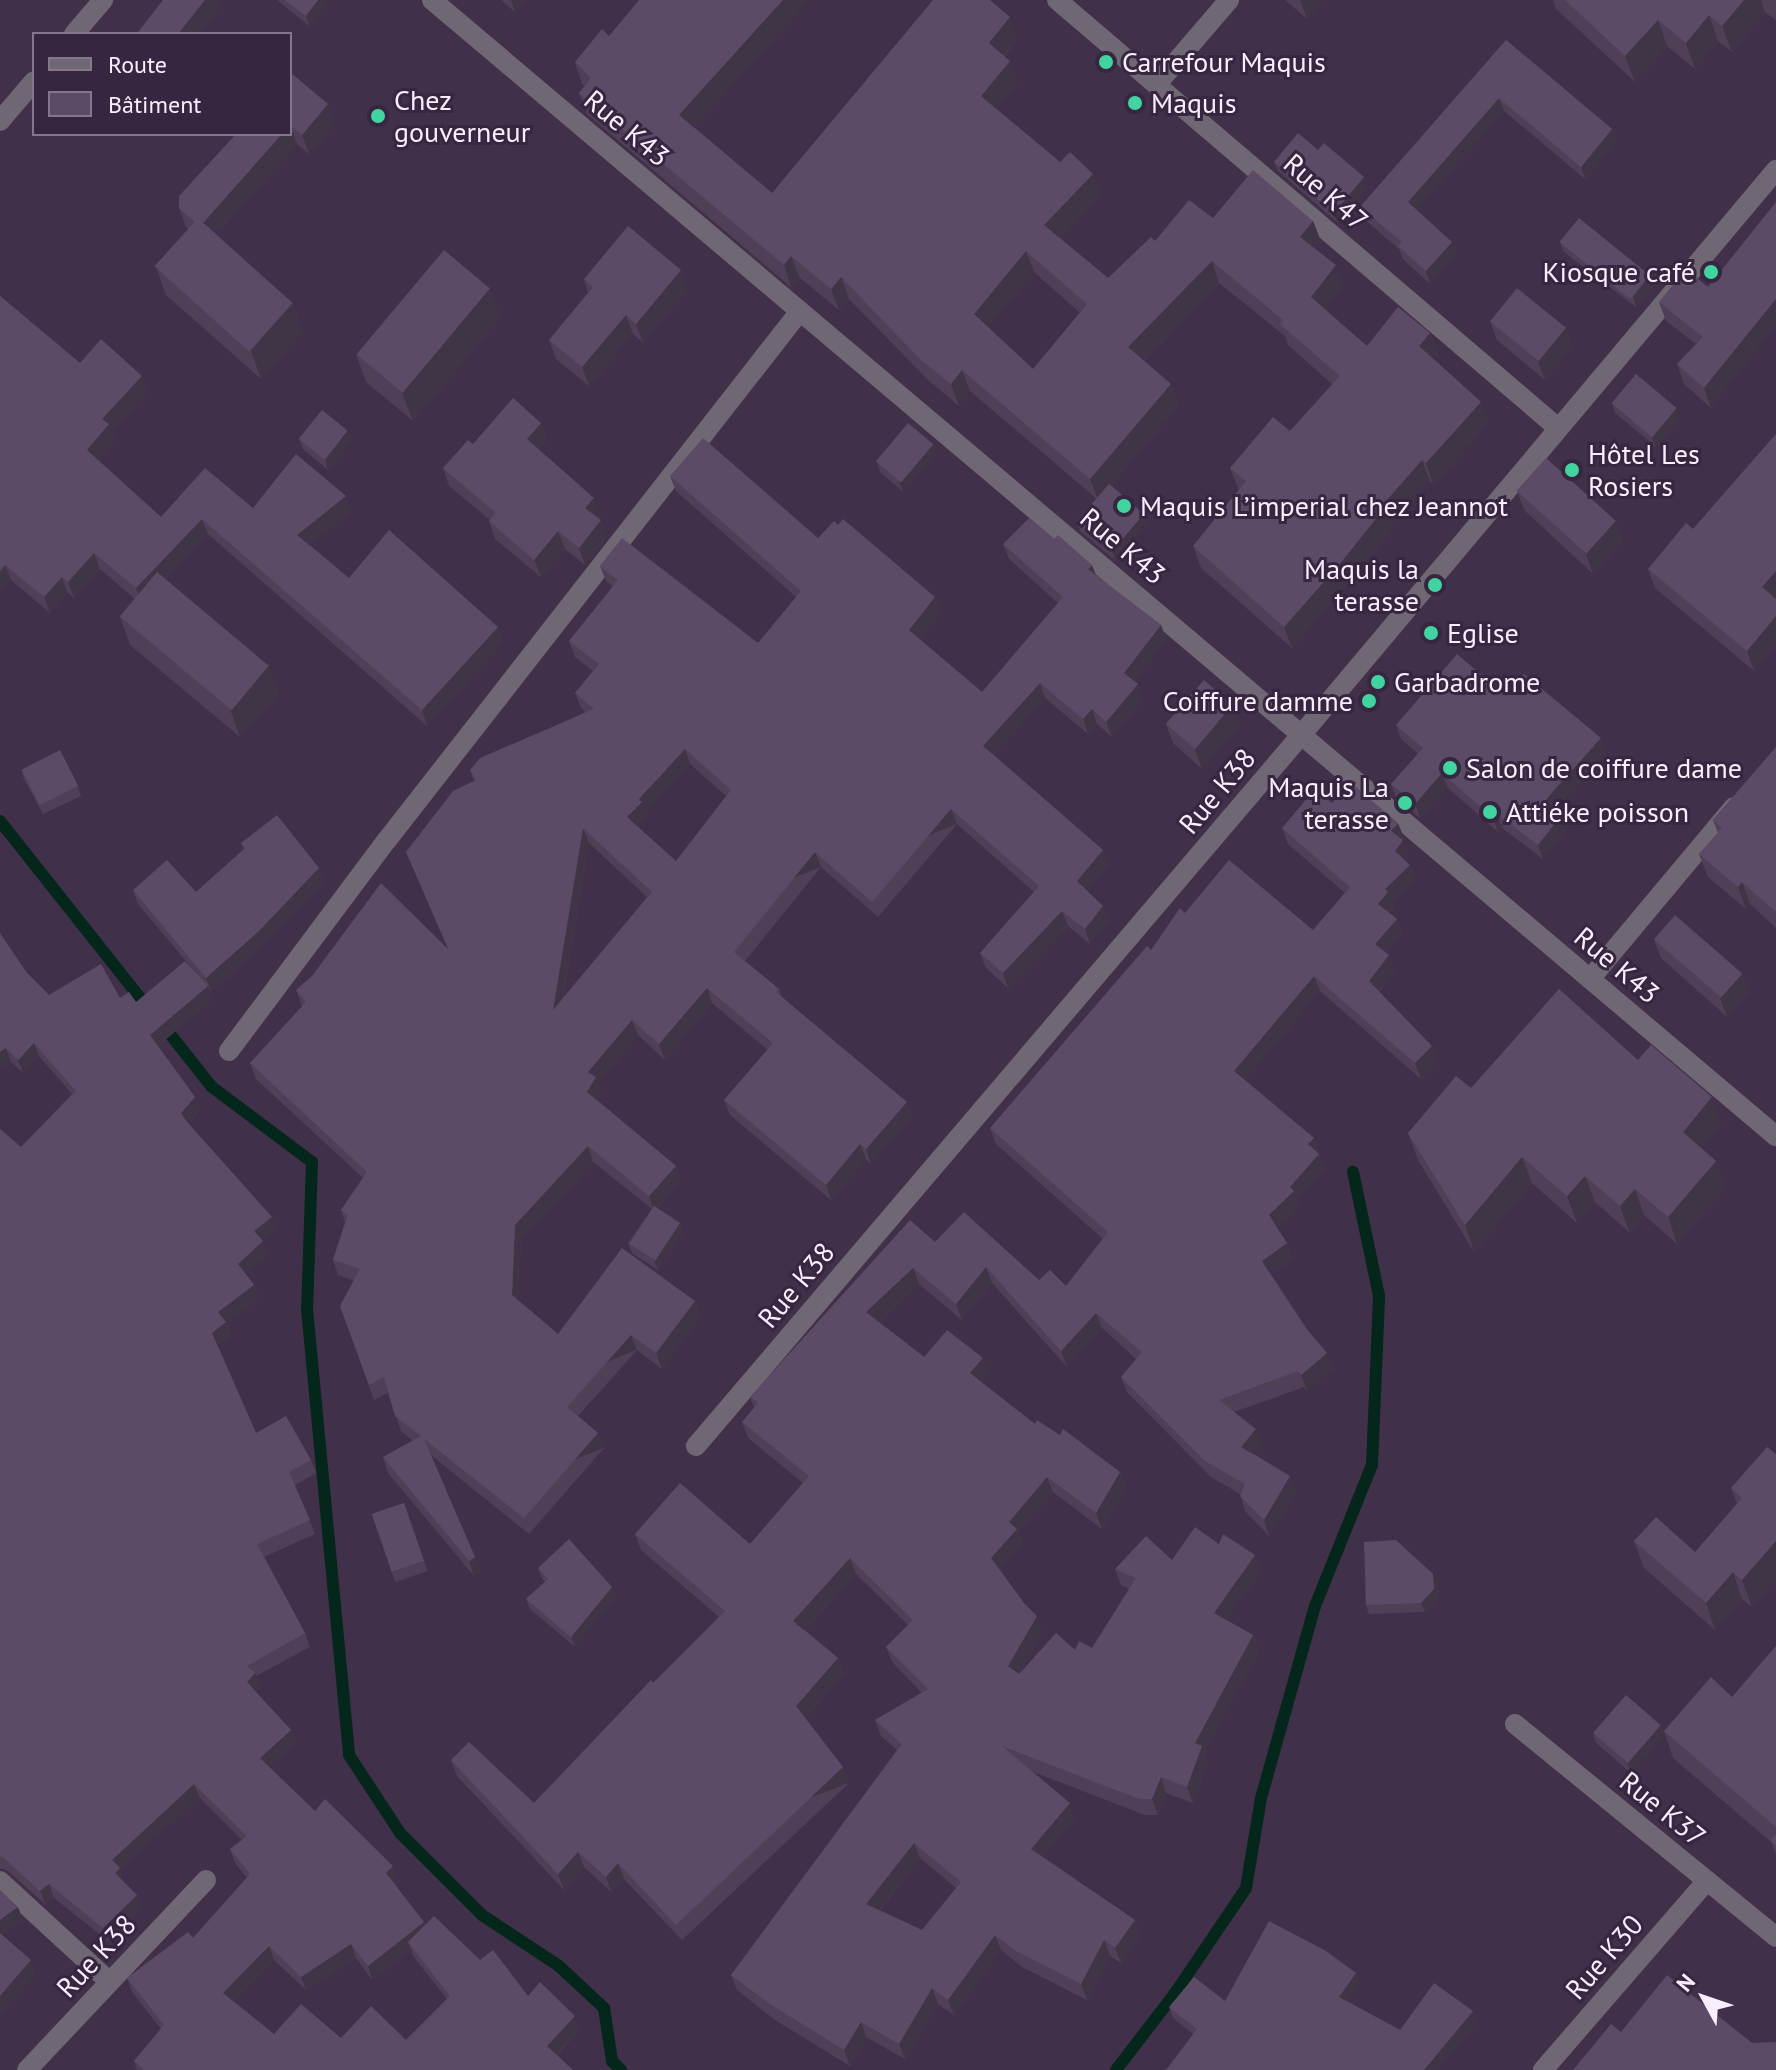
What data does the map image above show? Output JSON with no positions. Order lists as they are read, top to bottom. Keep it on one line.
{"streets":{"street":["Rue K43","Rue K47","Rue K38","Rue K37","Rue K30"]},"crossings":[["Rue K43","Rue K38"],["Rue K47","Rue K38"],["Rue K37","Rue K30"]],"places":["Carrefour Maquis","Maquis","Chez gouverneur","Kiosque café","Hôtel Les Rosiers","Maquis L’imperial chez Jeannot","Maquis la terasse","Eglise","Garbadrome","Coiffure damme","Salon de coiffure dame","Maquis La terasse","Attiéke poisson"],"legend":["Route","Bâtiment"],"north":"top left"}
